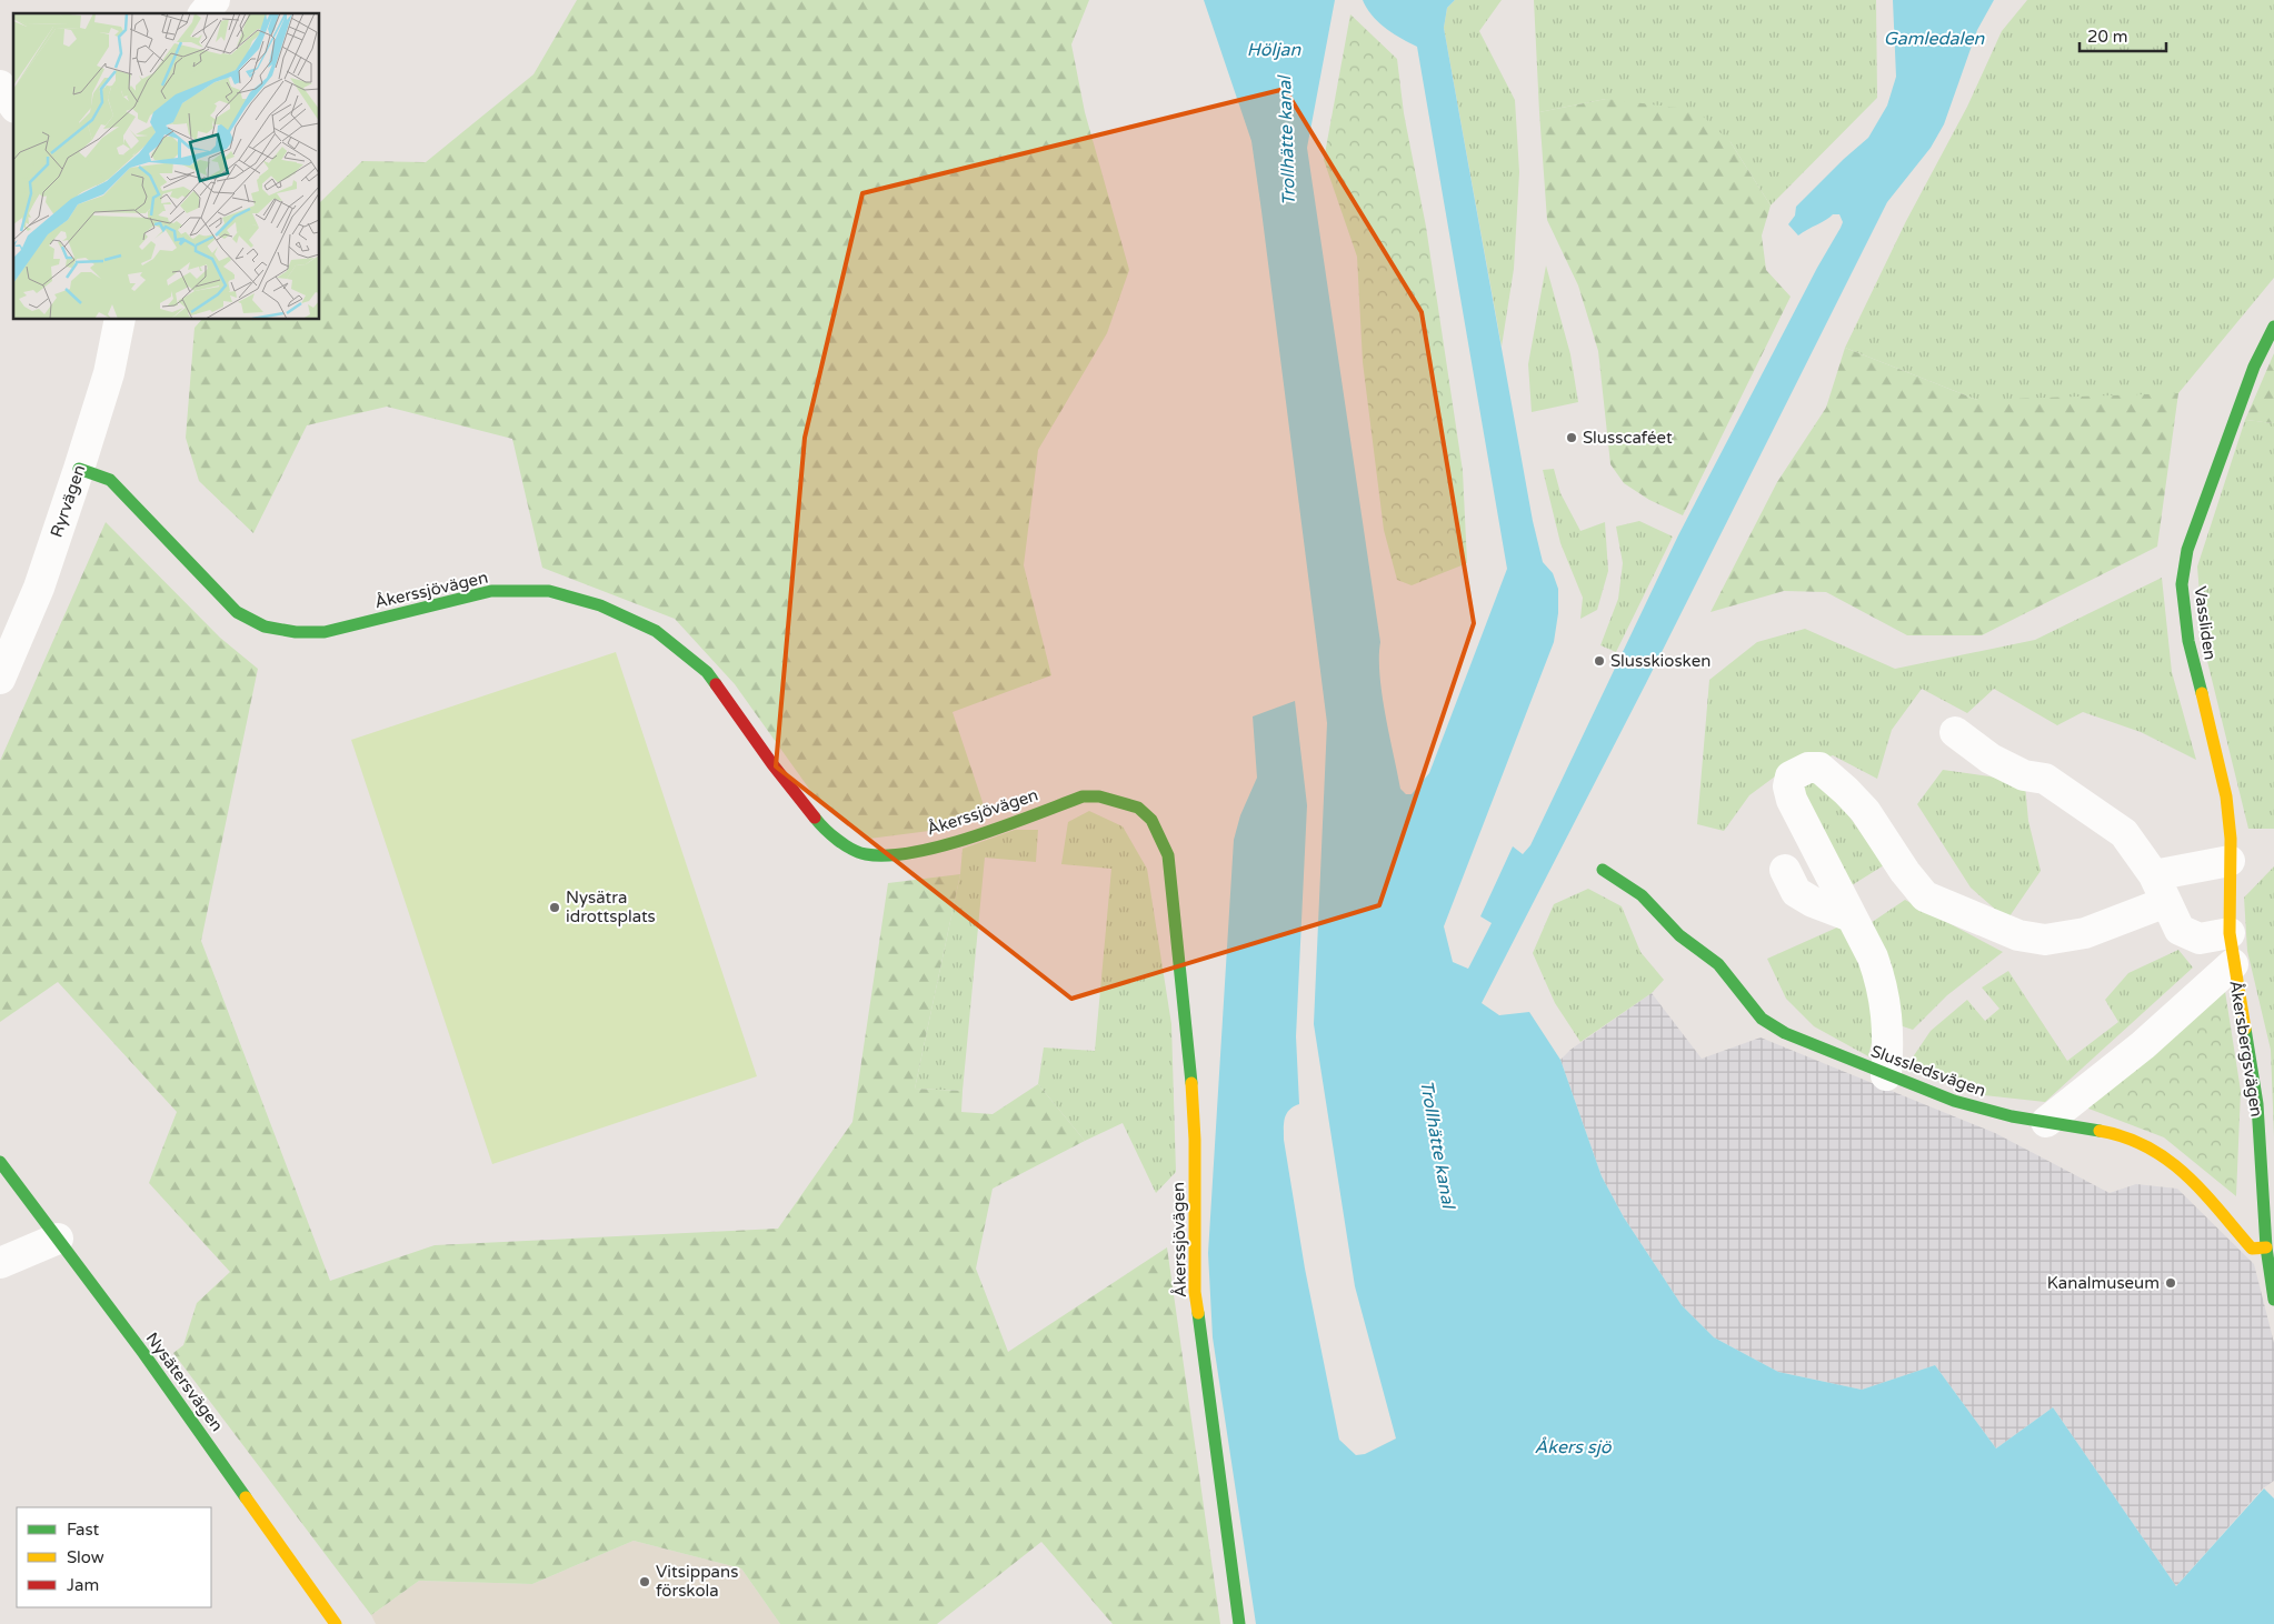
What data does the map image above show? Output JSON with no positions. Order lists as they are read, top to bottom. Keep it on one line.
{"streets":{"street":["Ryrvägen","Åkerssjövägen","Vassliden","Åkersbergsvägen","Slussledsvägen","Nysätersvägen"]},"crossings":[["Ryrvägen","Åkerssjövägen"],["Vassliden","Åkersbergsvägen"],["Åkersbergsvägen","Slussledsvägen"]],"water":["Gamledalen","Höljan","Trollhätte kanal","Åkers sjö"],"places":["Slusscaféet","Slusskiosken","Nysätra idrottsplats","Kanalmuseum","Vitsippans förskola"],"legend":["Fast","Slow","Jam"],"scale_bar":"20 m"}
